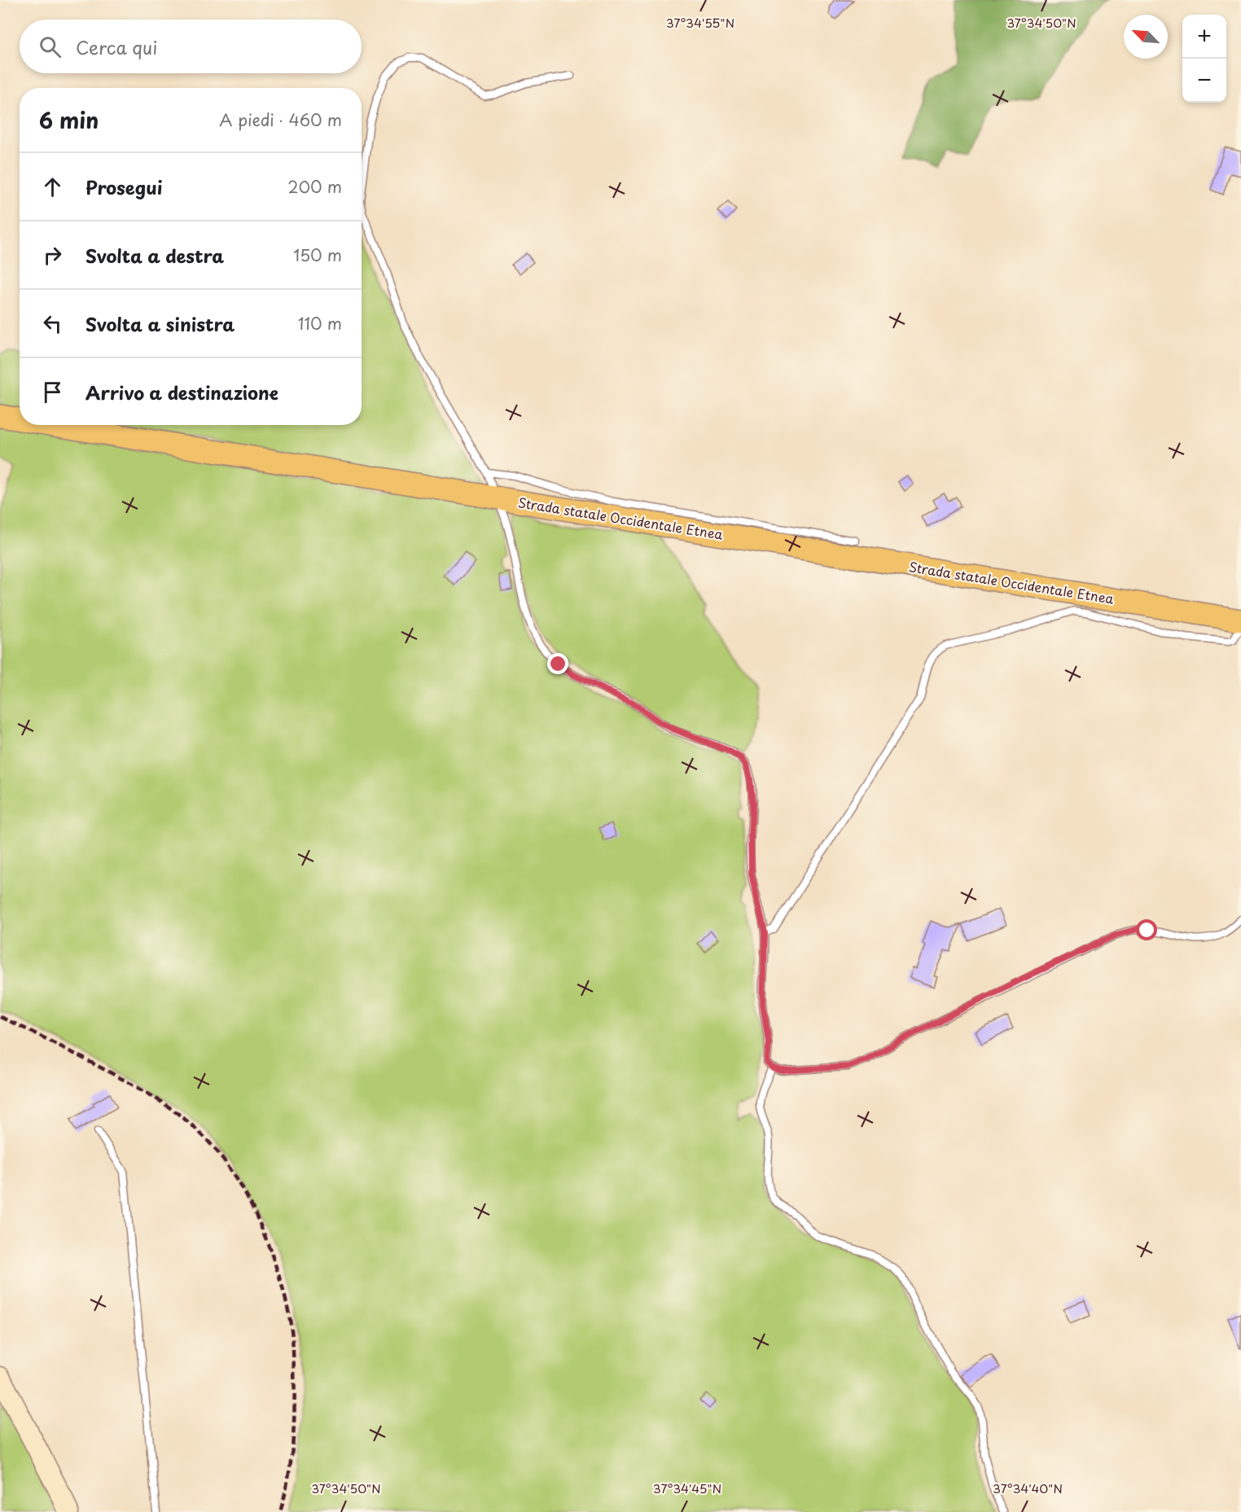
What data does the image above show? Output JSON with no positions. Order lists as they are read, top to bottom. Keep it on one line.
{"streets":{"main road":["Strada statale Occidentale Etnea"]},"north":"top left","page":{"map_buttons":["+","−"],"search":"Cerca qui","heading":["6 min","A piedi · 460 m"],"list":[["Prosegui","200 m"],["Svolta a destra","150 m"],["Svolta a sinistra","110 m"],"Arrivo a destinazione"]},"coordinates":["37°34'55\"N","37°34'50\"N","37°34'45\"N","37°34'40\"N"]}
